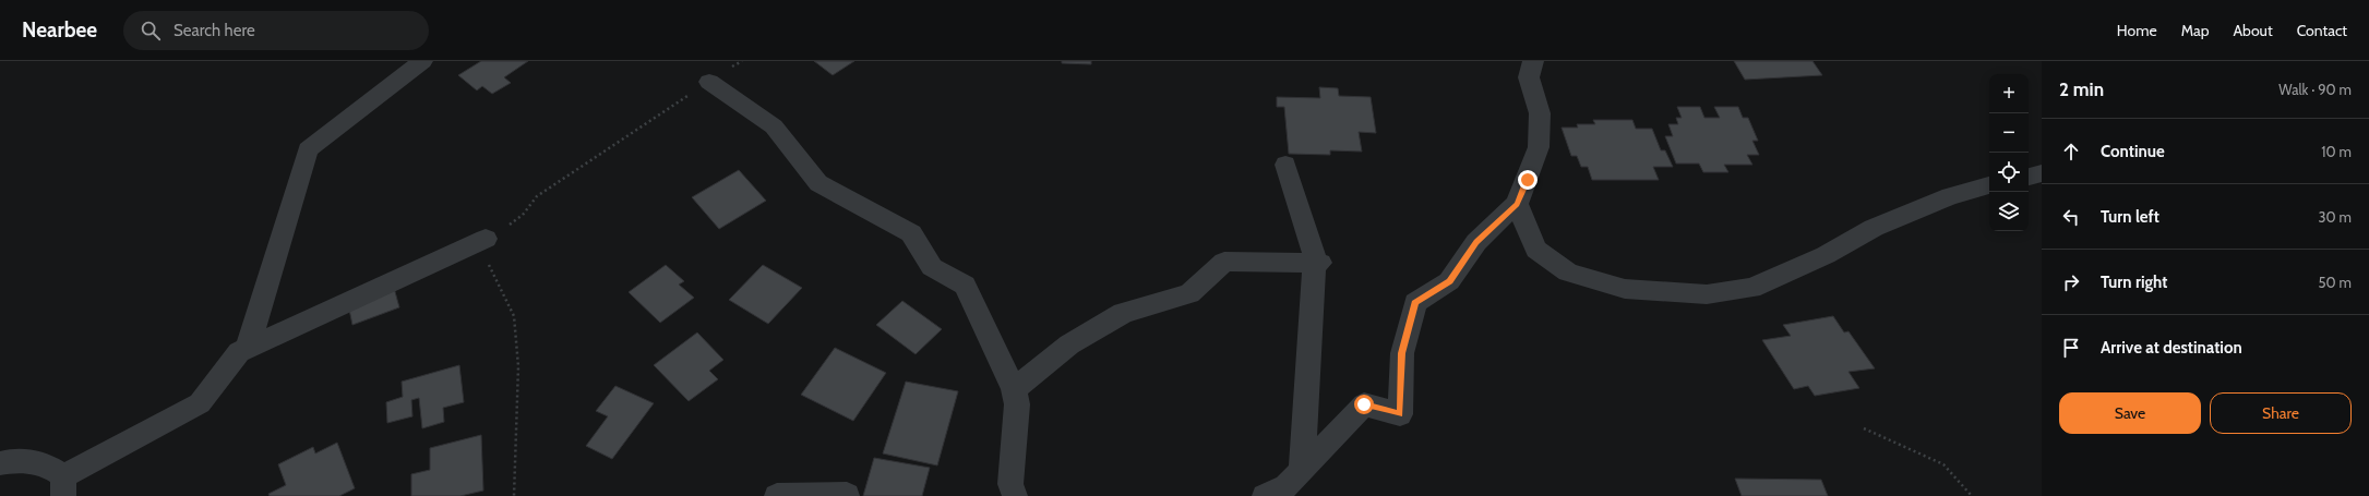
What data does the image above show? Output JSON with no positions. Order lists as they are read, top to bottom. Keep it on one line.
{"page":{"header":"Nearbee","search":"Search here","nav":["Home","Map","About","Contact"],"heading":["2 min","Walk · 90 m"],"map_buttons":["+","−"],"list":[["Continue","10 m"],["Turn left","30 m"],["Turn right","50 m"],"Arrive at destination"],"buttons":["Save","Share"]}}
